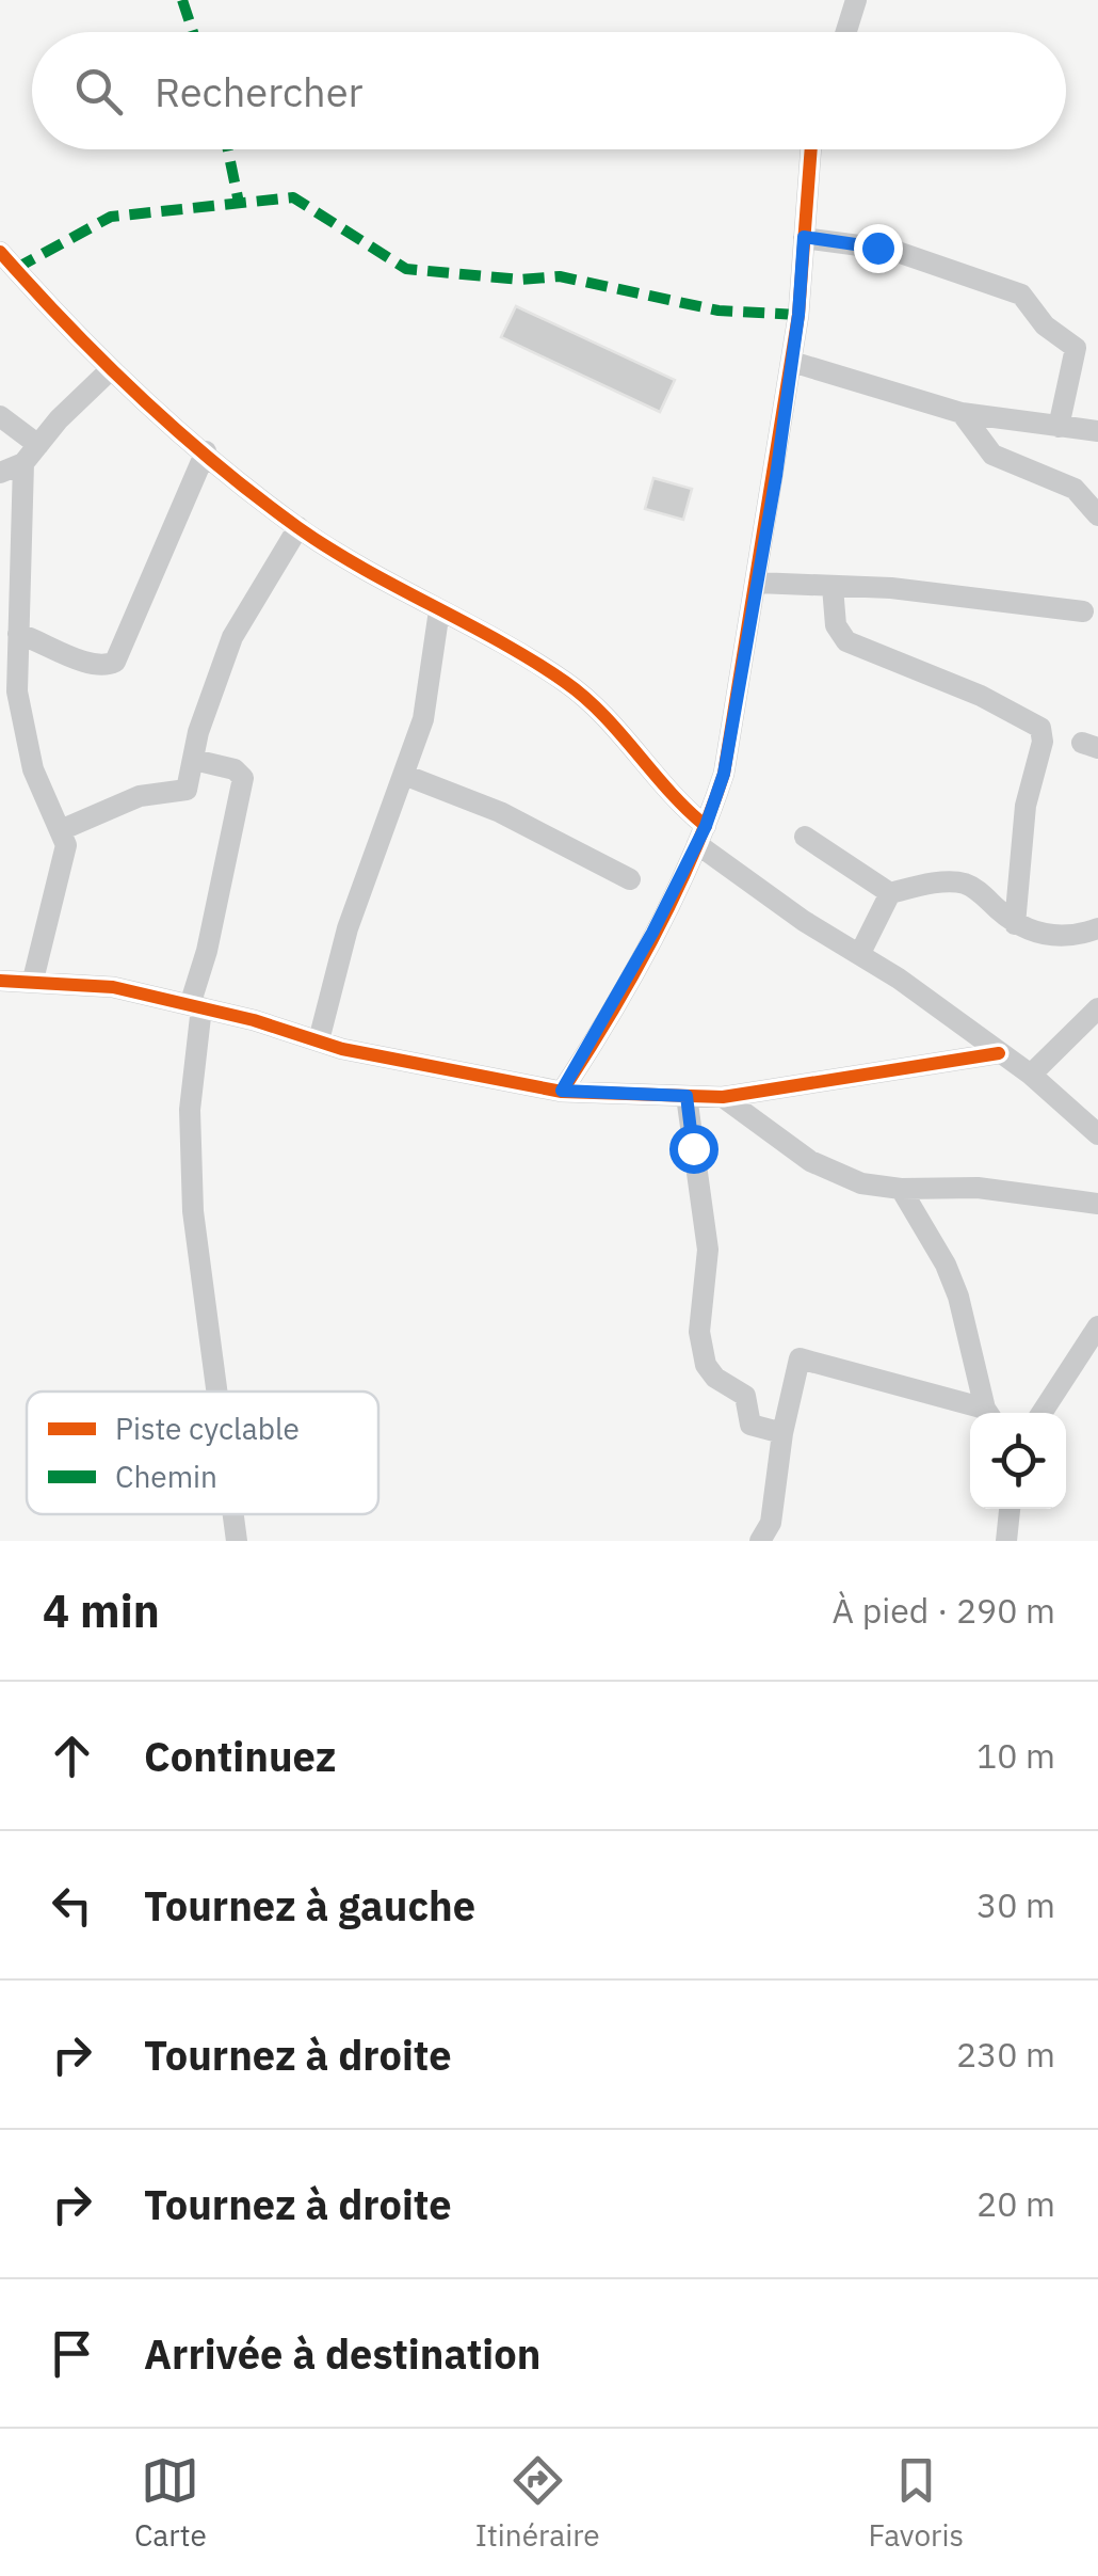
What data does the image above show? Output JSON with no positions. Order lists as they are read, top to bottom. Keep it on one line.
{"legend":["Piste cyclable","Chemin"],"page":{"search":"Rechercher","heading":["4 min","À pied · 290 m"],"list":[["Continuez","10 m"],["Tournez à gauche","30 m"],["Tournez à droite","230 m"],["Tournez à droite","20 m"],"Arrivée à destination"],"nav":["Carte","Itinéraire","Favoris"]}}
